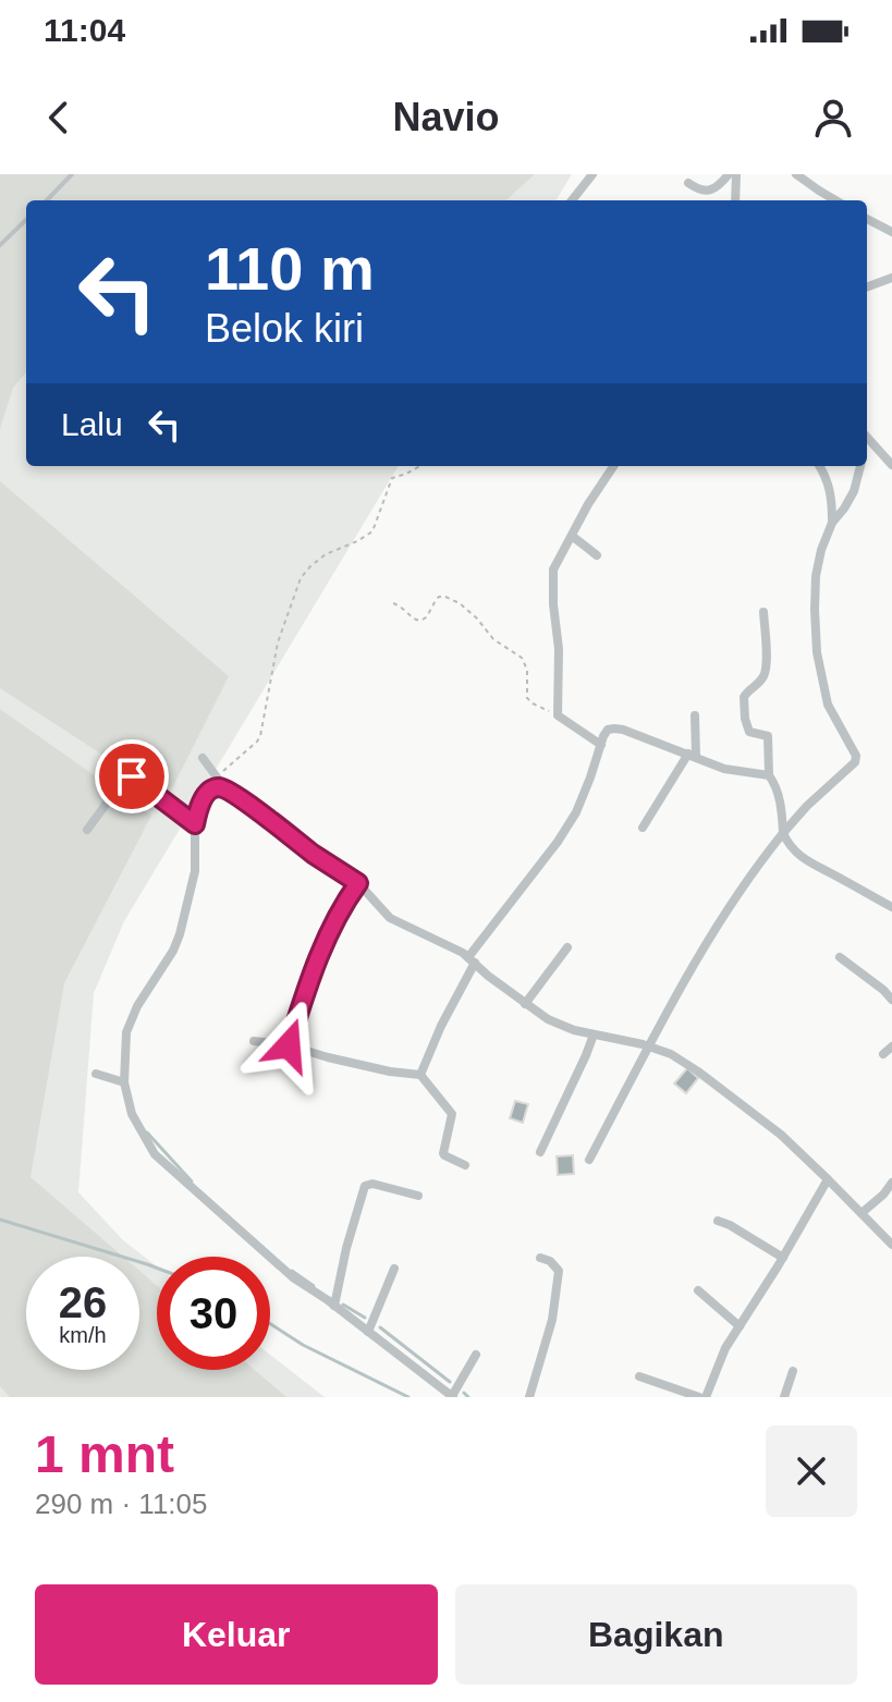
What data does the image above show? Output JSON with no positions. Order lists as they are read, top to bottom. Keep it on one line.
{"page":{"status":"11:04","header":"Navio","turn":["110 m","Belok kiri"],"then":"Lalu","speed":"26 km/h","limit":"30","heading":["1 mnt","290 m · 11:05"],"buttons":["Keluar","Bagikan"]}}
